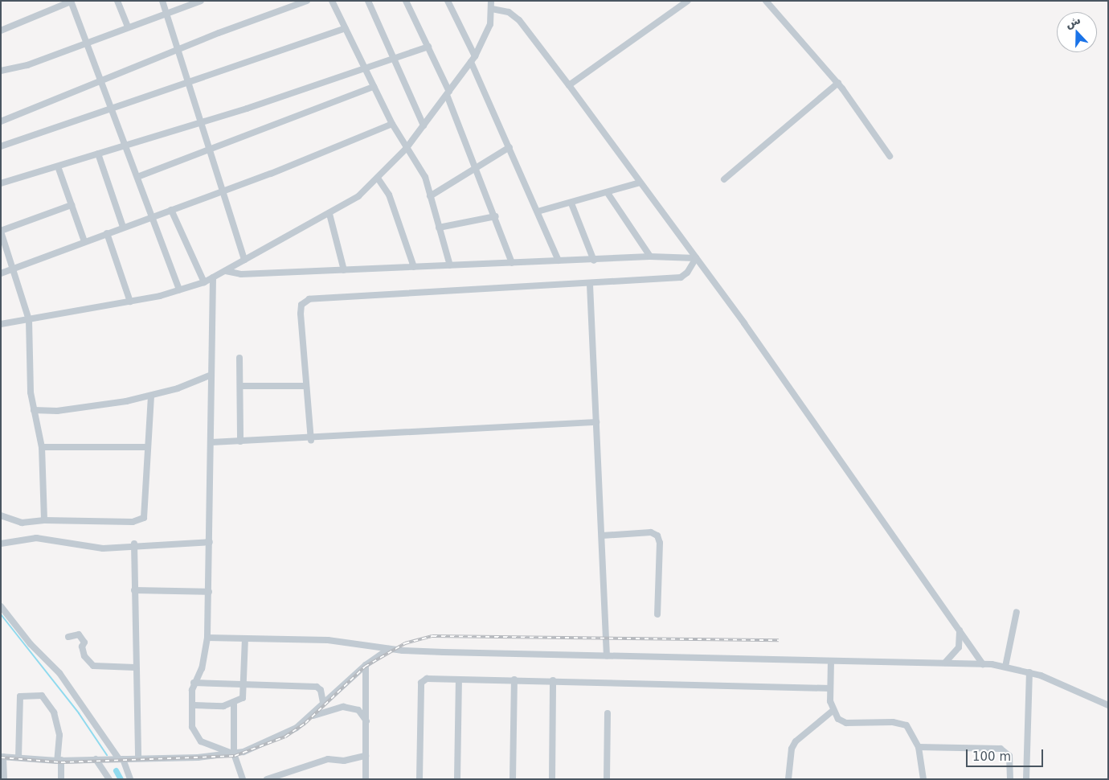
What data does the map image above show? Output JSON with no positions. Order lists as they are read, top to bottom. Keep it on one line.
{"scale_bar":"100 m","north":"top"}
